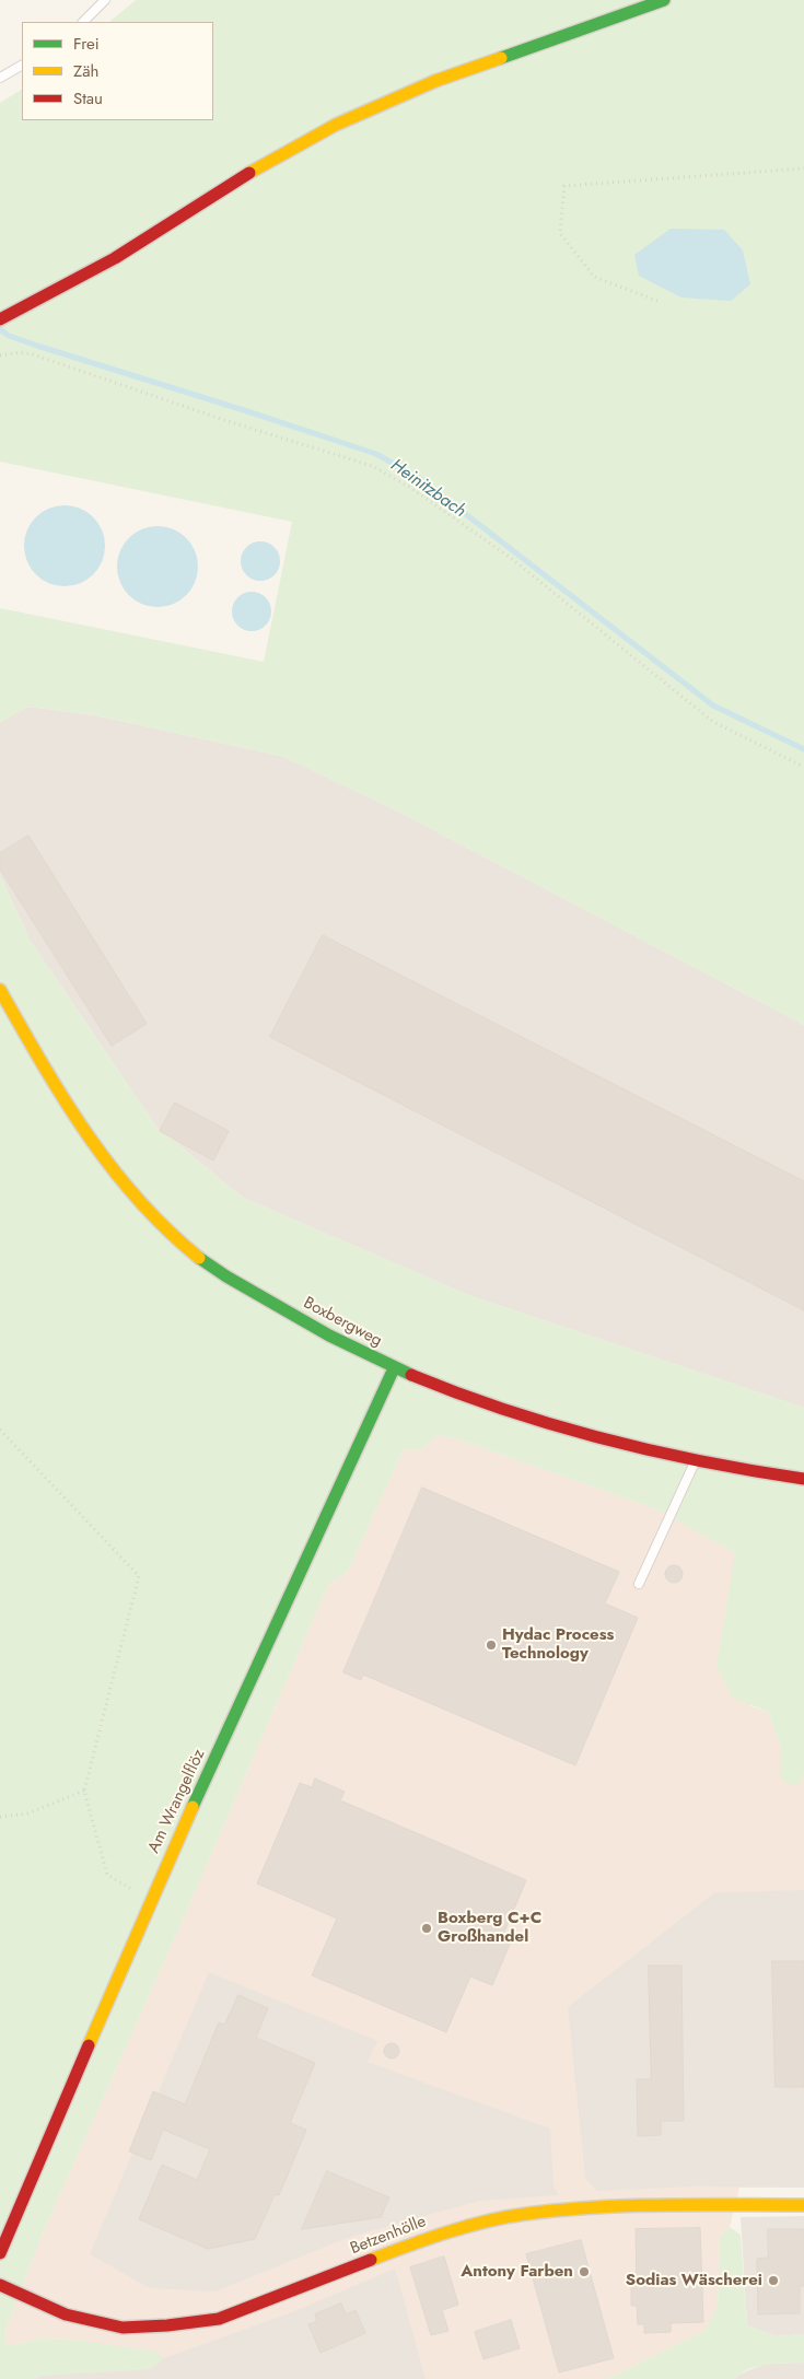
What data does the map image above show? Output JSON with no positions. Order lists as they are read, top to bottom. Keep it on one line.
{"streets":{"street":["Boxbergweg","Am Wrangelflöz","Betzenhölle"]},"crossings":[["Boxbergweg","Am Wrangelflöz"]],"water":["Heinitzbach"],"places":["Hydac Process Technology","Boxberg C+C Großhandel","Antony Farben","Sodias Wäscherei"],"legend":["Frei","Zäh","Stau"]}
